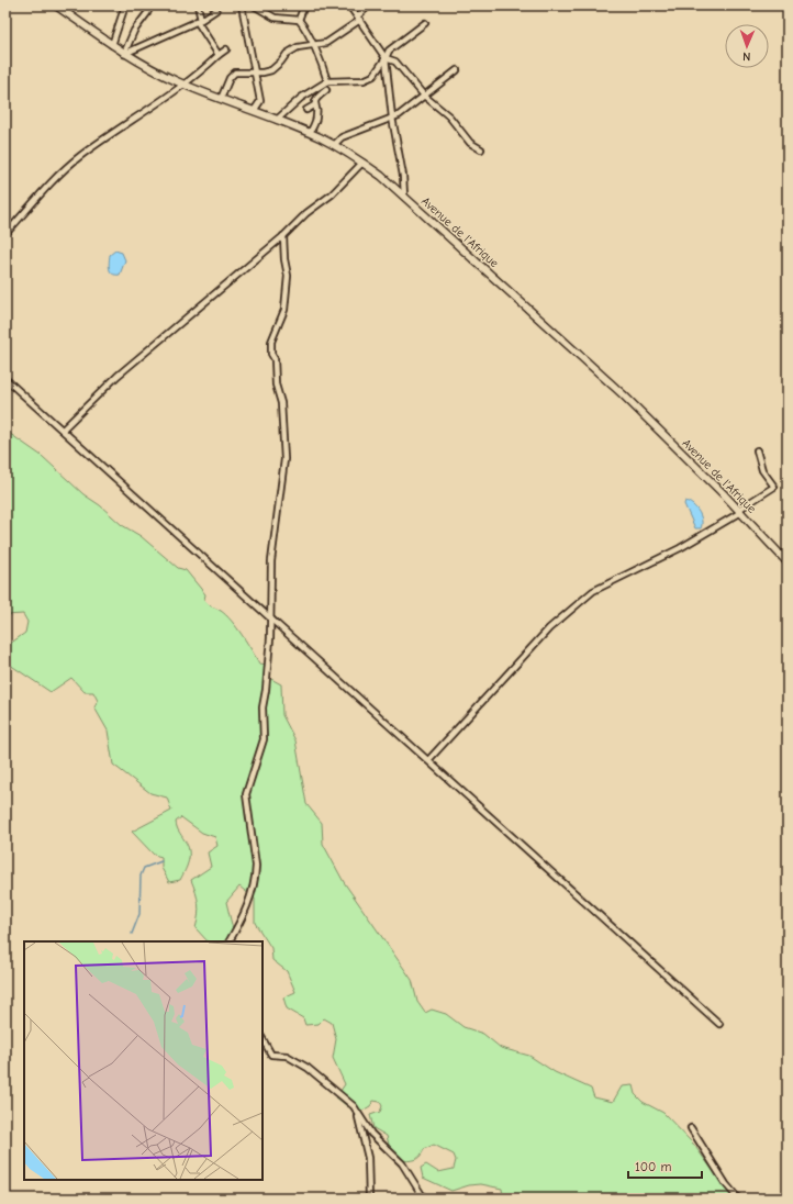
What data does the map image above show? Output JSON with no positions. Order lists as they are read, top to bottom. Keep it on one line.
{"streets":{"main road":["Avenue de l'Afrique"]},"scale_bar":"100 m","north":"bottom"}
